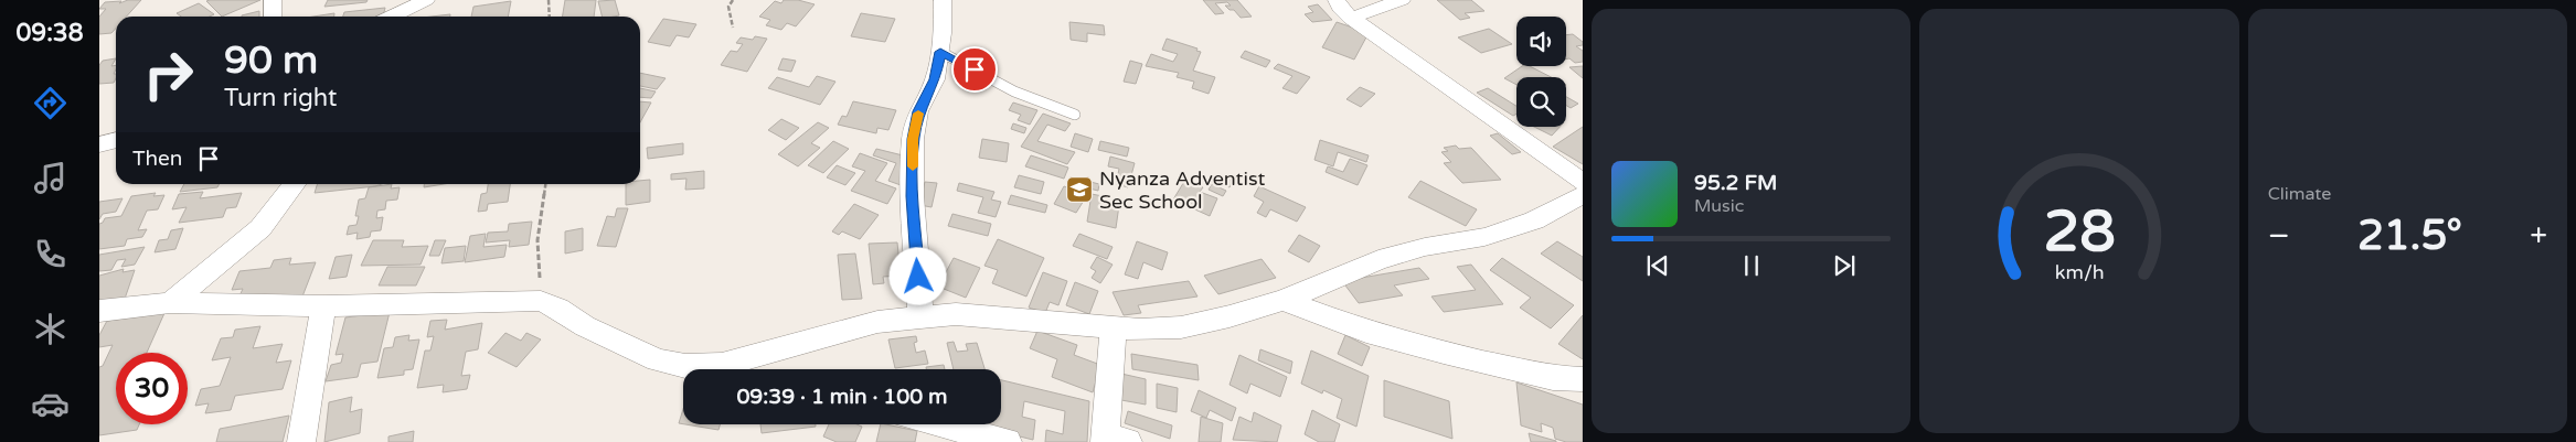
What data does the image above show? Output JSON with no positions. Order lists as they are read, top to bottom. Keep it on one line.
{"places":{"school or university":["Nyanza Adventist Sec School"]},"page":{"tabs":"09:38","tile":"Climate","turn":["90 m","Turn right"],"then":"Then","song":["95.2 FM","Music"],"heat":["−","21.5°","+"],"limit":"30","trip":"09:39 · 1 min · 100 m","gauge":["28","km/h"]}}
